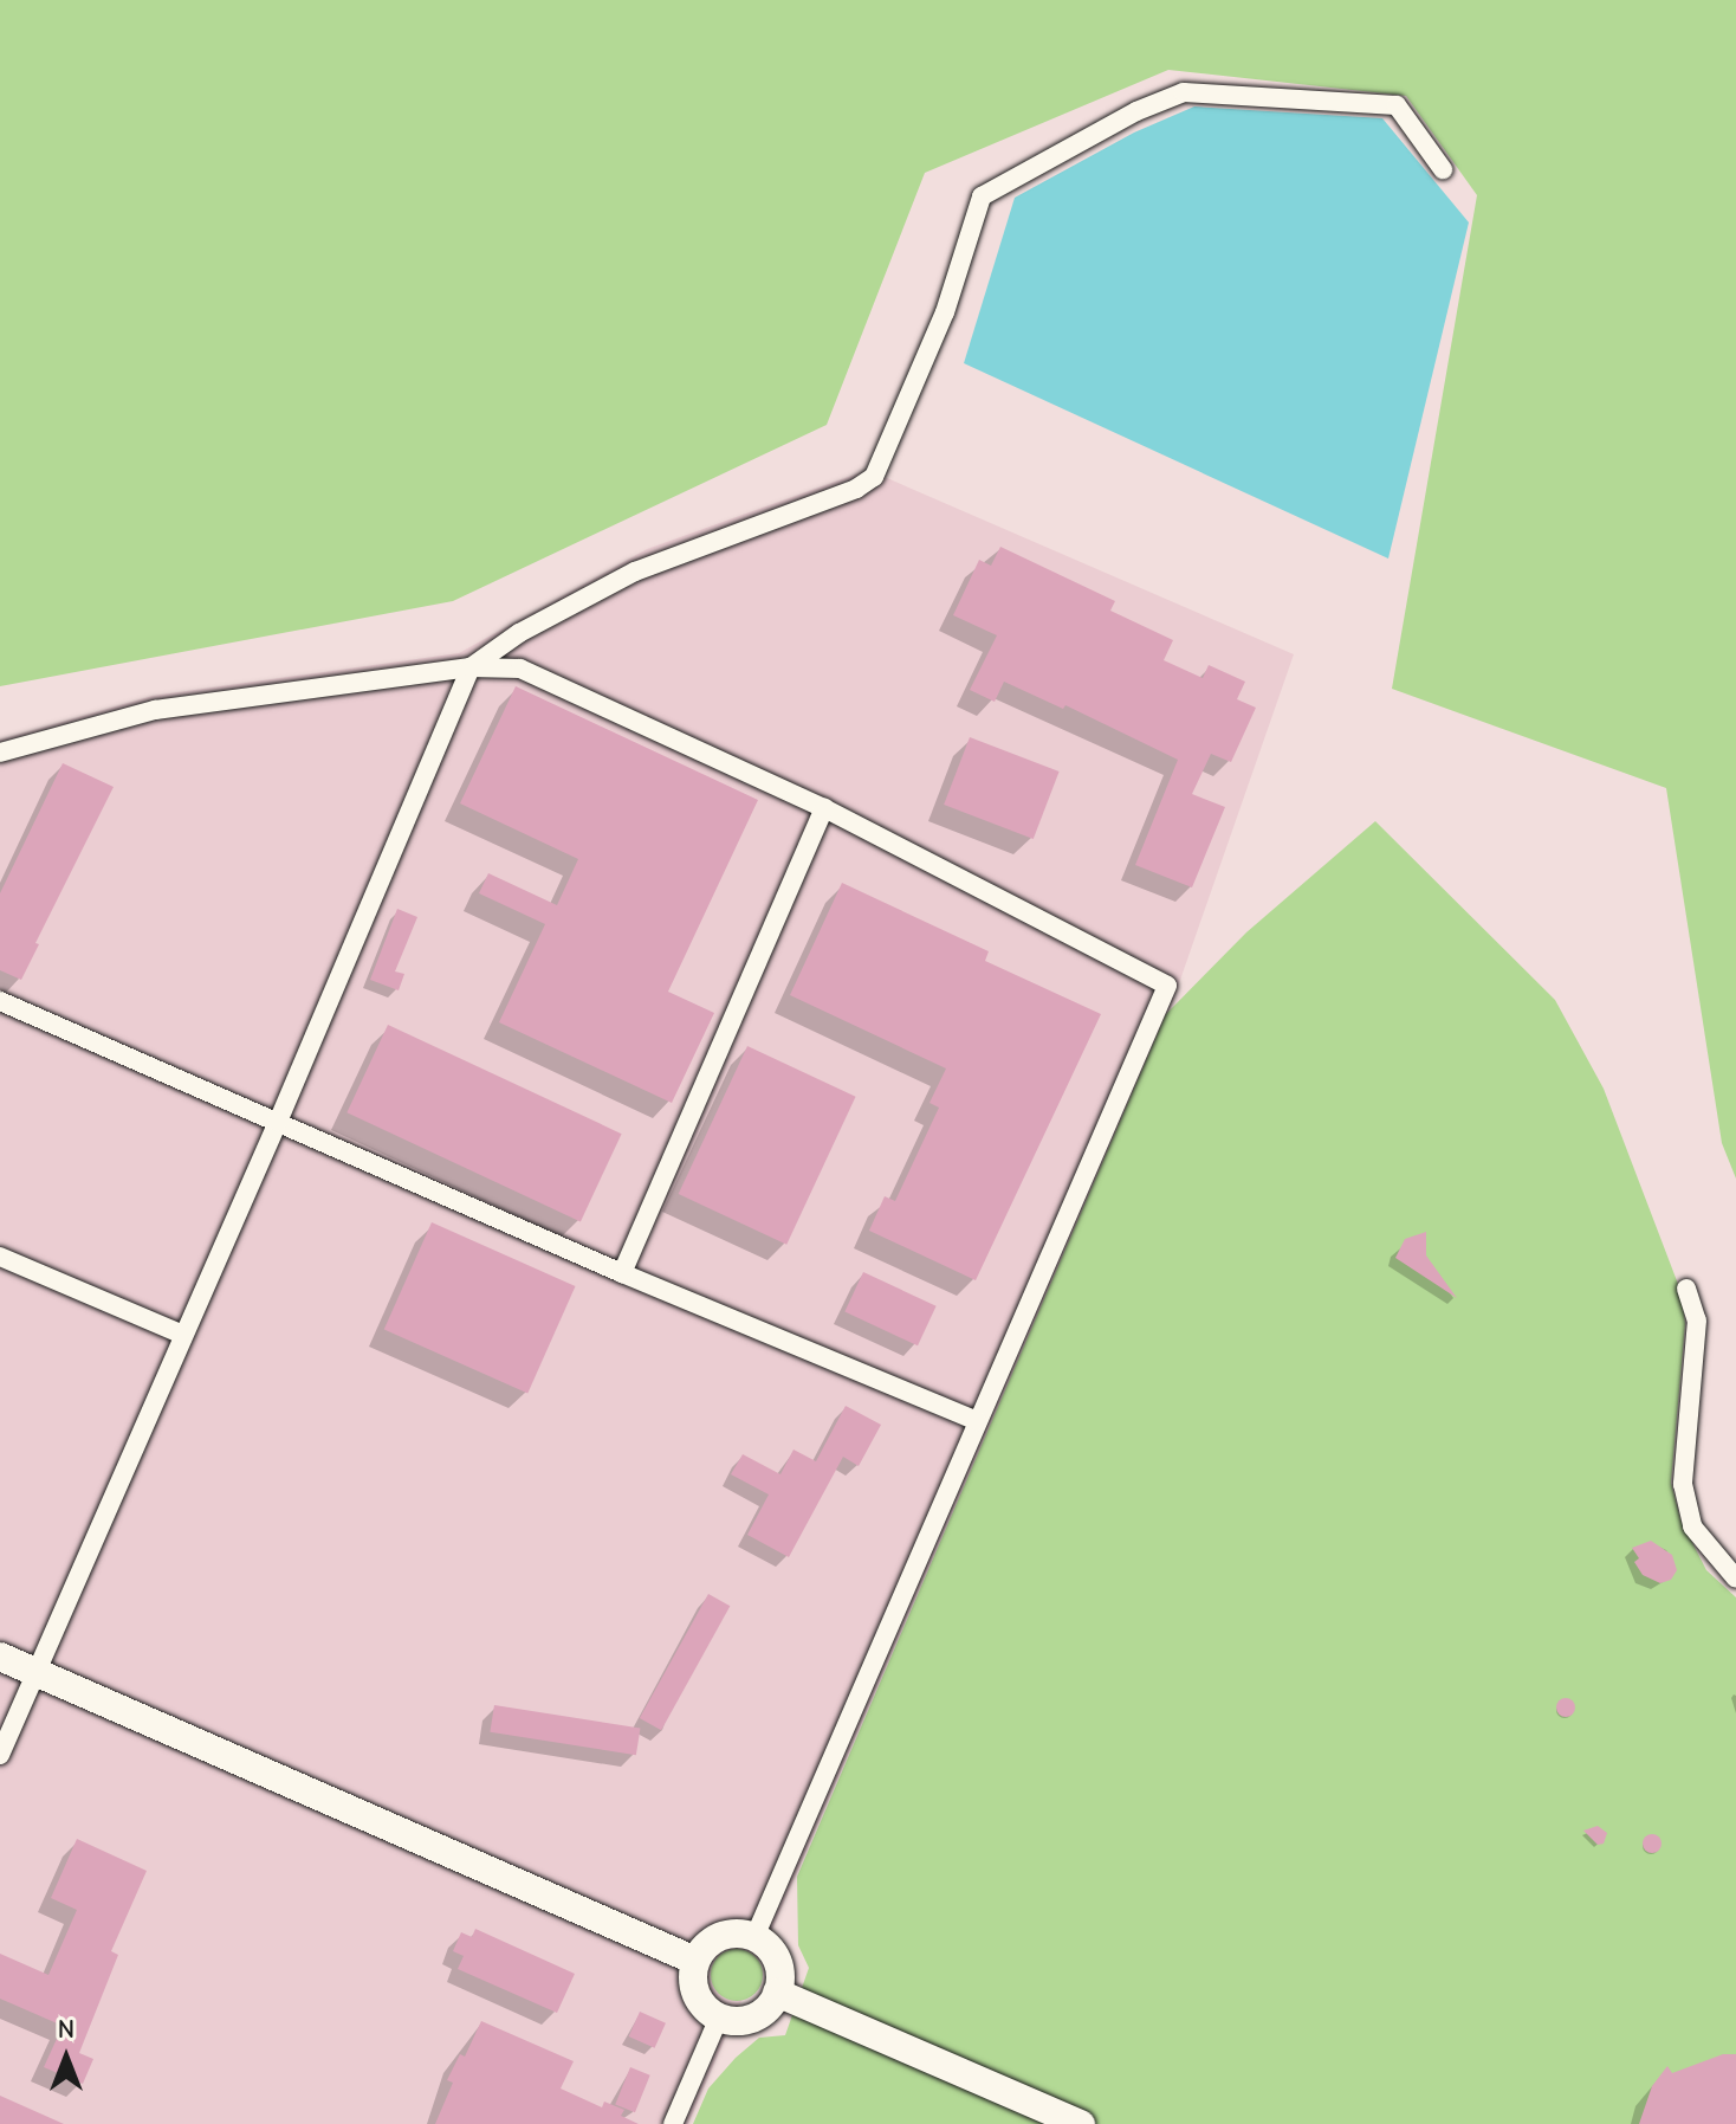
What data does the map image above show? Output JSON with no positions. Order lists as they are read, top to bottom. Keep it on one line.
{"north":"top"}
